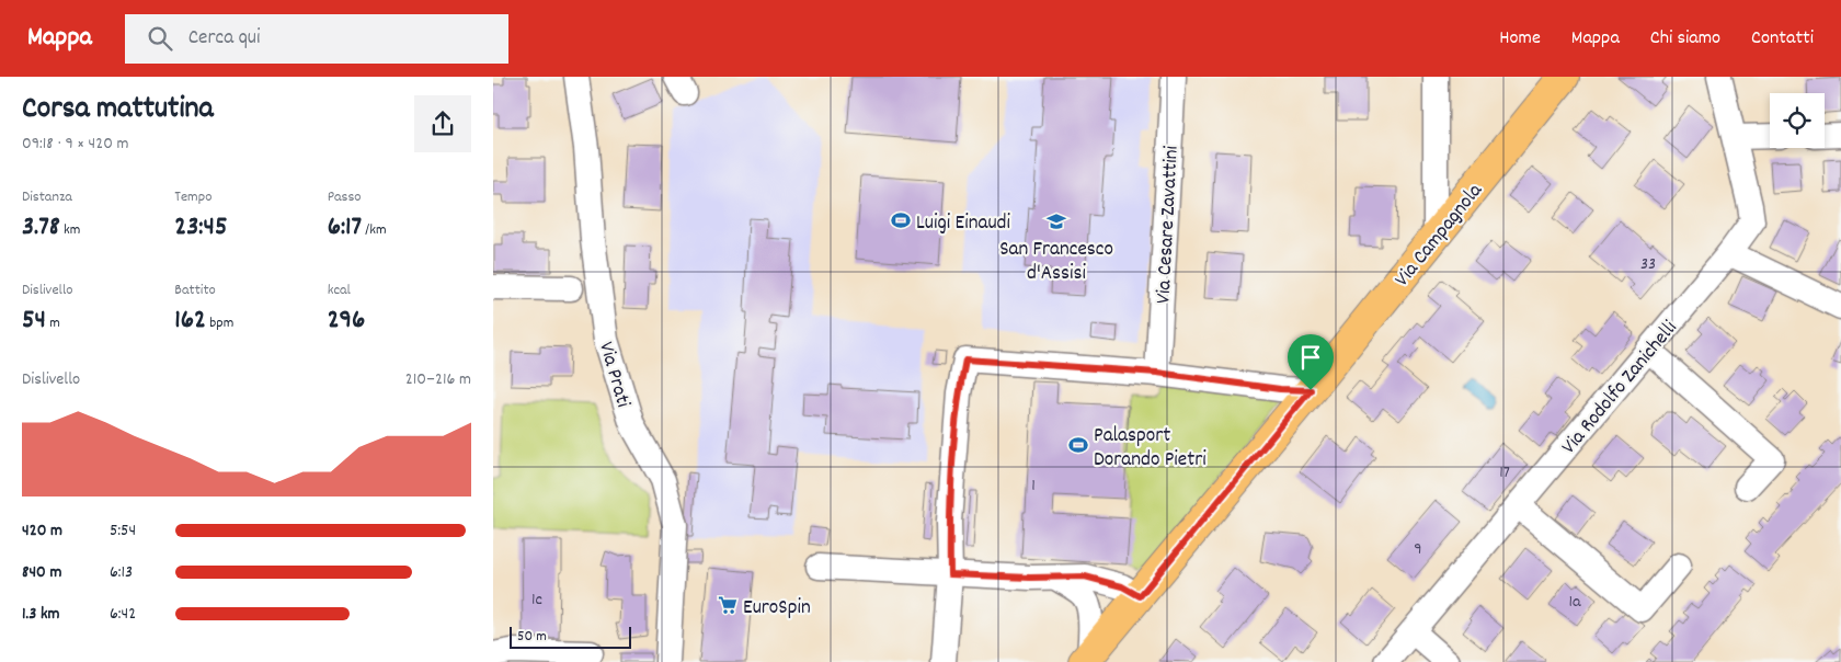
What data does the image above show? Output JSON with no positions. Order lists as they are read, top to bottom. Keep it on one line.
{"streets":{"main road":["Via Campagnola"],"street":["Via Cesare Zavattini","Via Prati","Via Rodolfo Zanichelli"]},"places":{"sports":["Luigi Einaudi","Palasport Dorando Pietri"],"school or university":["San Francesco d'Assisi"],"supermarket":["EuroSpin"]},"house_numbers":["33","17","1","9","1c","1a"],"scale_bar":"50 m","page":{"header":"Mappa","search":"Cerca qui","nav":["Home","Mappa","Chi siamo","Contatti"],"heading":["Corsa mattutina","09:18 · 9 × 420 m"],"stats":[["Distanza","3.78 km"],["Tempo","23:45"],["Passo","6:17 /km"],["Dislivello","54 m"],["Battito","162 bpm"],["kcal","296"]],"chart":["Dislivello","210–216 m"],"list":[{"name":"420 m","note":"5:54"},{"name":"840 m","note":"6:13"},{"name":"1.3 km","note":"6:42"}],"scale":"50 m"}}
